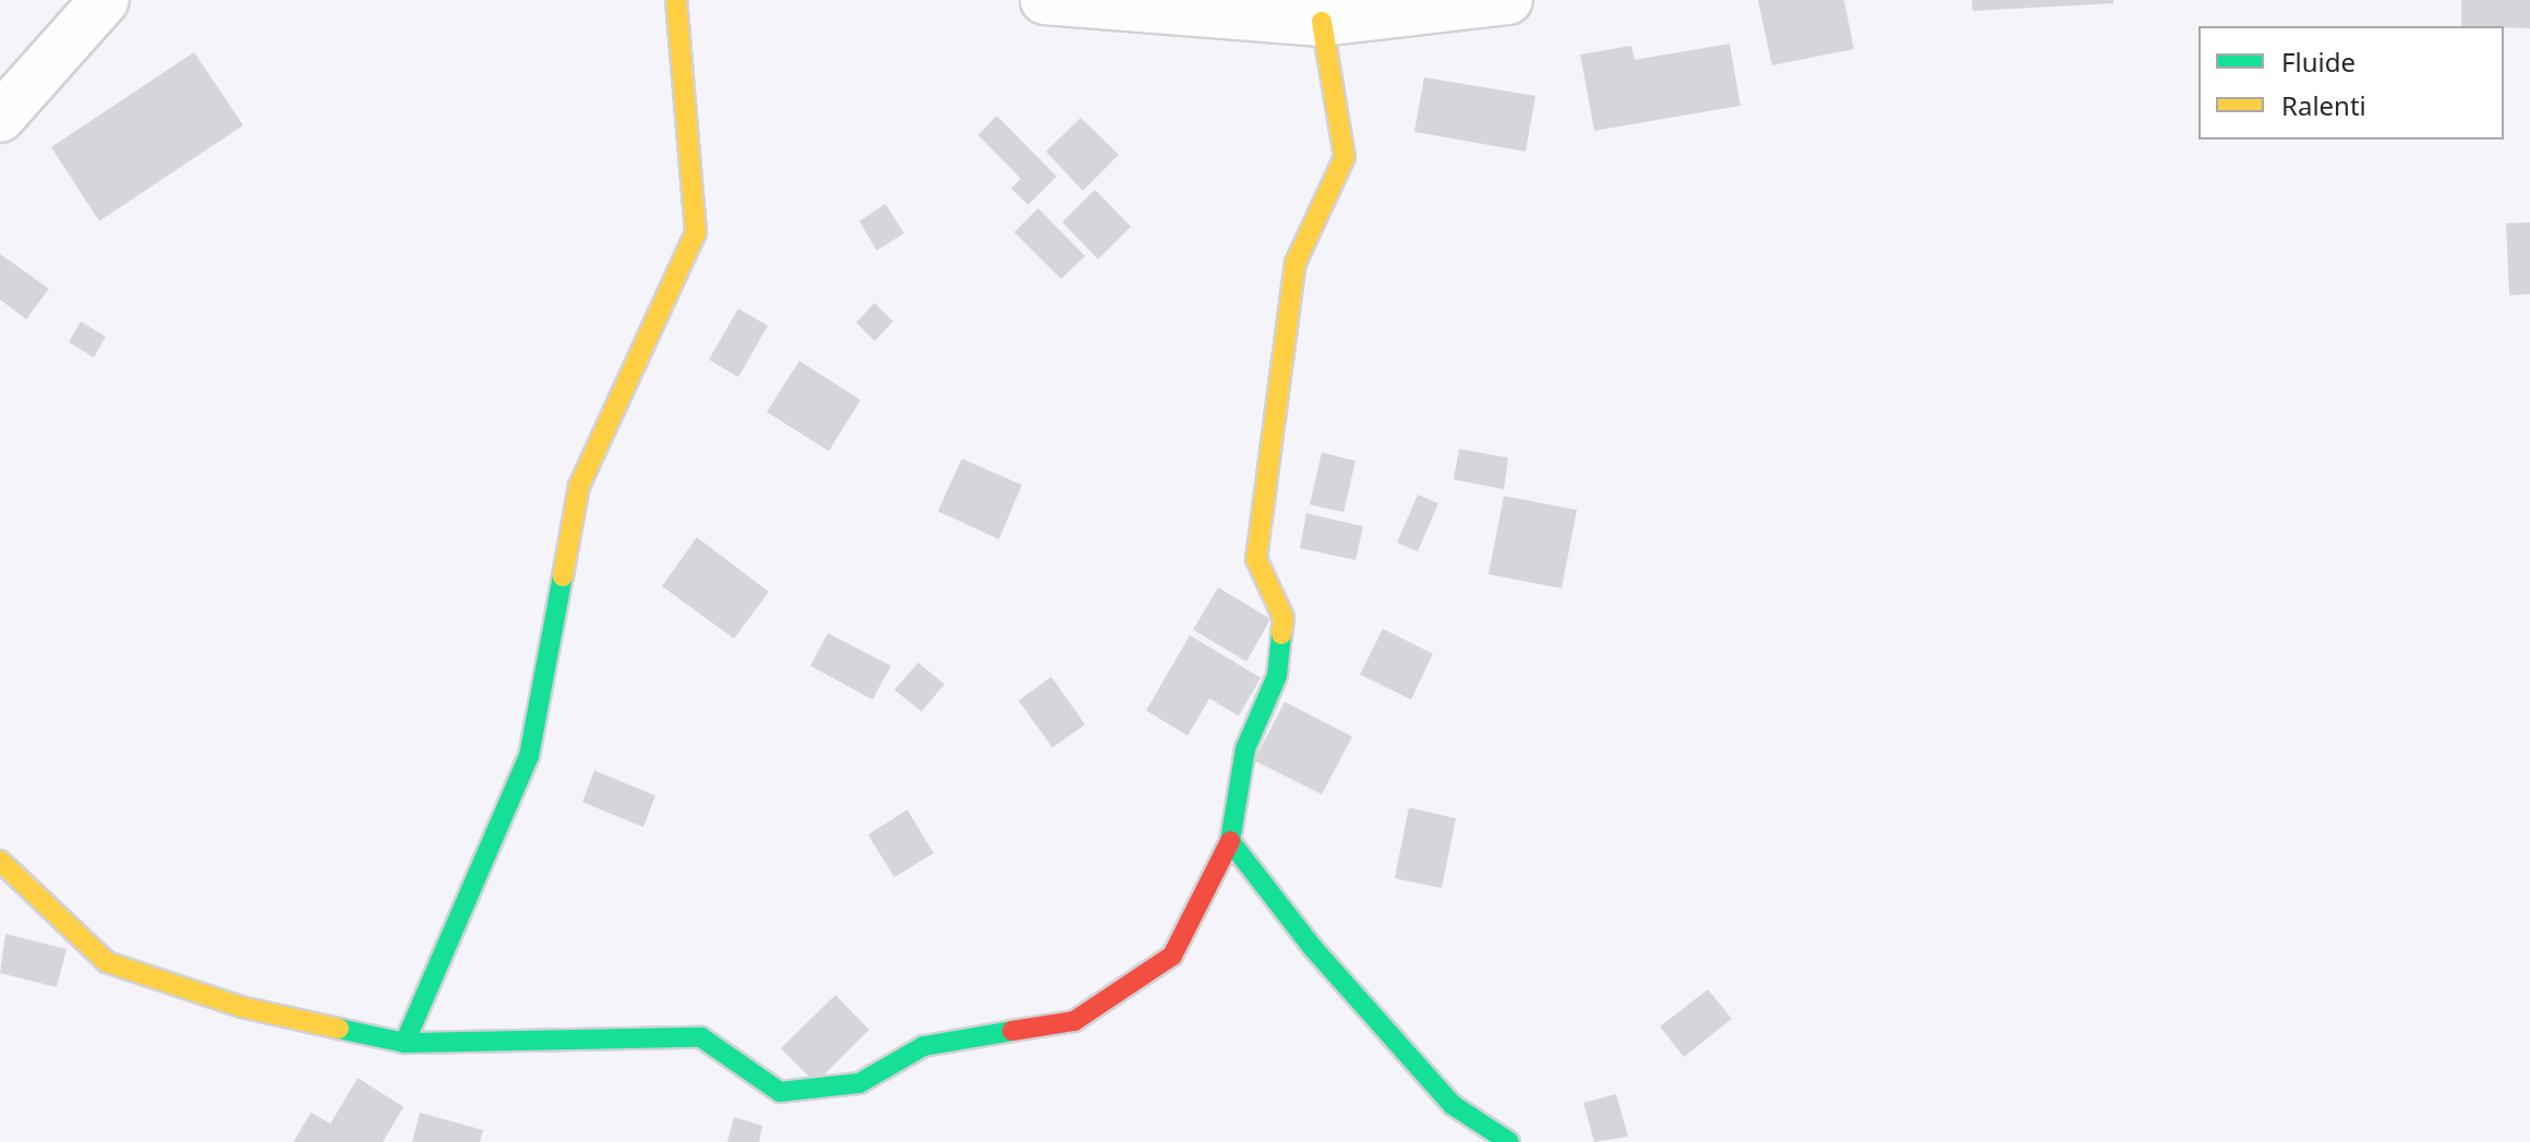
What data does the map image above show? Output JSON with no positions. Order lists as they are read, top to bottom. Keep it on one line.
{"legend":["Fluide","Ralenti"]}
